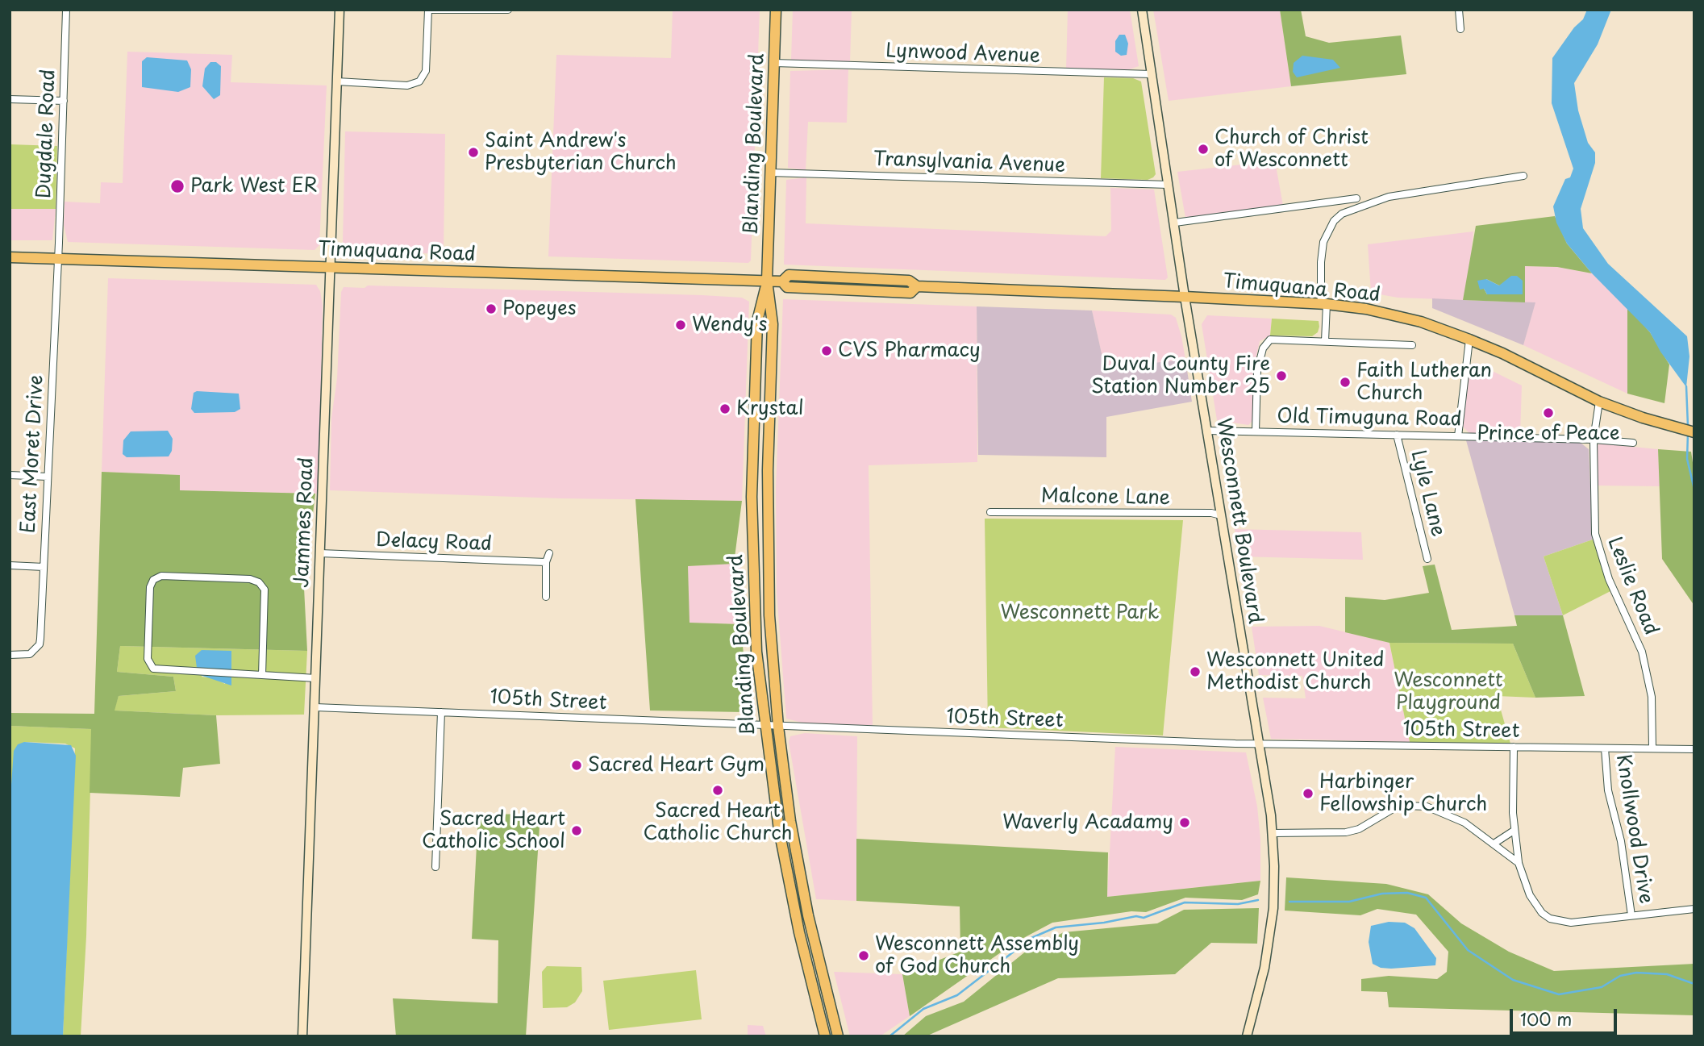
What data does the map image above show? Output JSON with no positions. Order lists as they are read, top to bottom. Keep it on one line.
{"streets":{"main road":["Blanding Boulevard","Timuquana Road"],"street":["Lynwood Avenue","Dugdale Road","Transylvania Avenue","Old Timuguna Road","East Moret Drive","Lyle Lane","Malcone Lane","Wesconnett Boulevard","Jammes Road","Delacy Road","Leslie Road","105th Street","Knollwood Drive"]},"crossings":[["Lynwood Avenue","Blanding Boulevard"],["Lynwood Avenue","Wesconnett Boulevard"],["Dugdale Road","Timuquana Road"],["Dugdale Road","East Moret Drive"],["Blanding Boulevard","Transylvania Avenue"],["Blanding Boulevard","Timuquana Road"],["Blanding Boulevard","105th Street"],["Transylvania Avenue","Wesconnett Boulevard"],["Timuquana Road","East Moret Drive"],["Timuquana Road","Wesconnett Boulevard"],["Timuquana Road","Jammes Road"],["Timuquana Road","Leslie Road"],["Old Timuguna Road","Lyle Lane"],["Old Timuguna Road","Wesconnett Boulevard"],["Old Timuguna Road","Leslie Road"],["Malcone Lane","Wesconnett Boulevard"],["Wesconnett Boulevard","105th Street"],["Jammes Road","Delacy Road"],["Jammes Road","105th Street"],["Leslie Road","105th Street"],["105th Street","Knollwood Drive"]],"parks":["Wesconnett Park","Wesconnett Playground"],"places":["Church of Christ of Wesconnett","Saint Andrew's Presbyterian Church","Park West ER","Popeyes","Wendy's","CVS Pharmacy","Duval County Fire Station Number 25","Faith Lutheran Church","Krystal","Prince of Peace","Wesconnett United Methodist Church","Sacred Heart Gym","Sacred Heart Catholic Church","Harbinger Fellowship Church","Waverly Acadamy","Sacred Heart Catholic School","Wesconnett Assembly of God Church"],"scale_bar":"100 m"}
